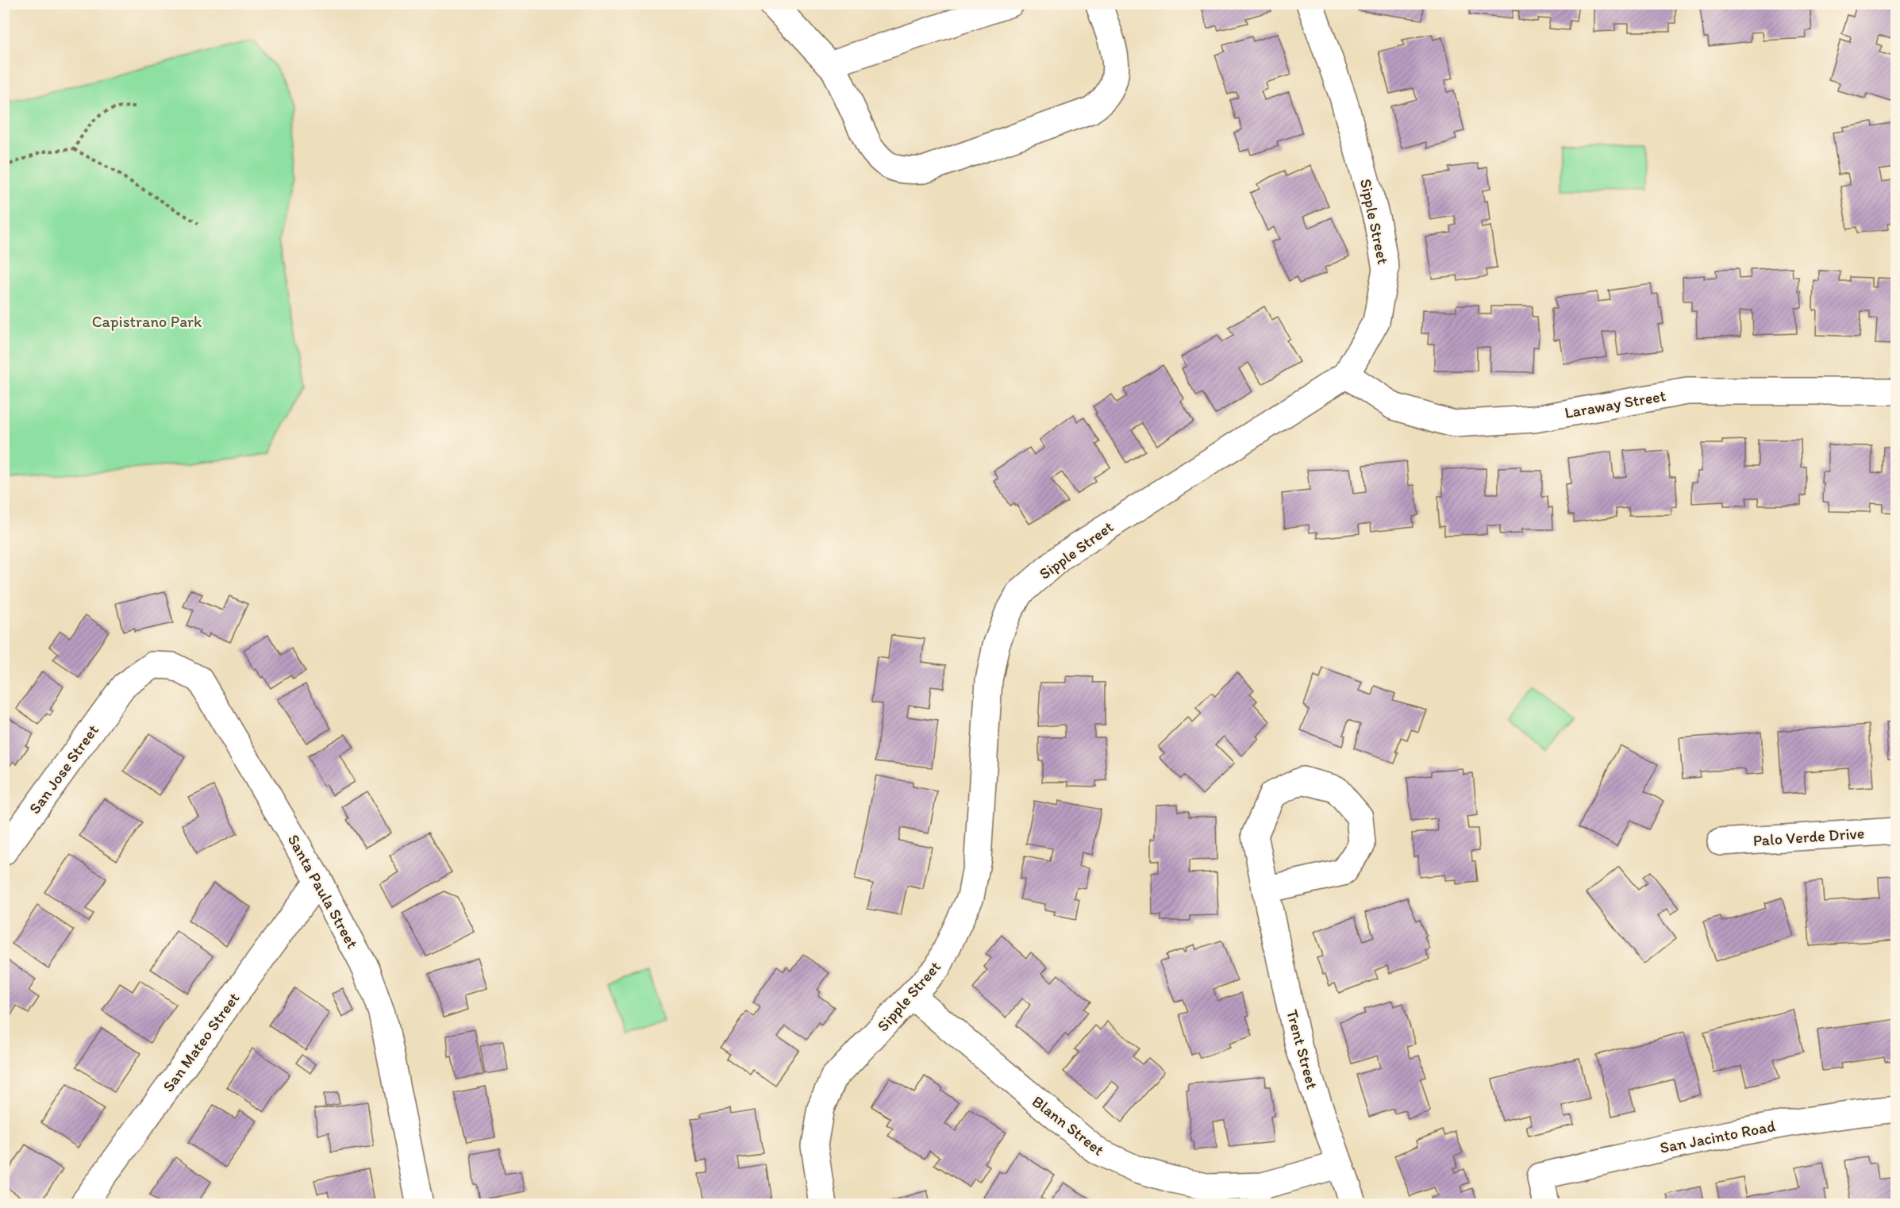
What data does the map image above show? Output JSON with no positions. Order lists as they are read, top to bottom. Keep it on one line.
{"streets":{"street":["Sipple Street","Laraway Street","San Jose Street","Palo Verde Drive","Santa Paula Street","San Mateo Street","Trent Street","Blann Street","San Jacinto Road"]},"crossings":[["Sipple Street","Laraway Street"],["Sipple Street","Blann Street"],["San Jose Street","Santa Paula Street"],["Santa Paula Street","San Mateo Street"],["Trent Street","Blann Street"]],"parks":["Capistrano Park"]}
